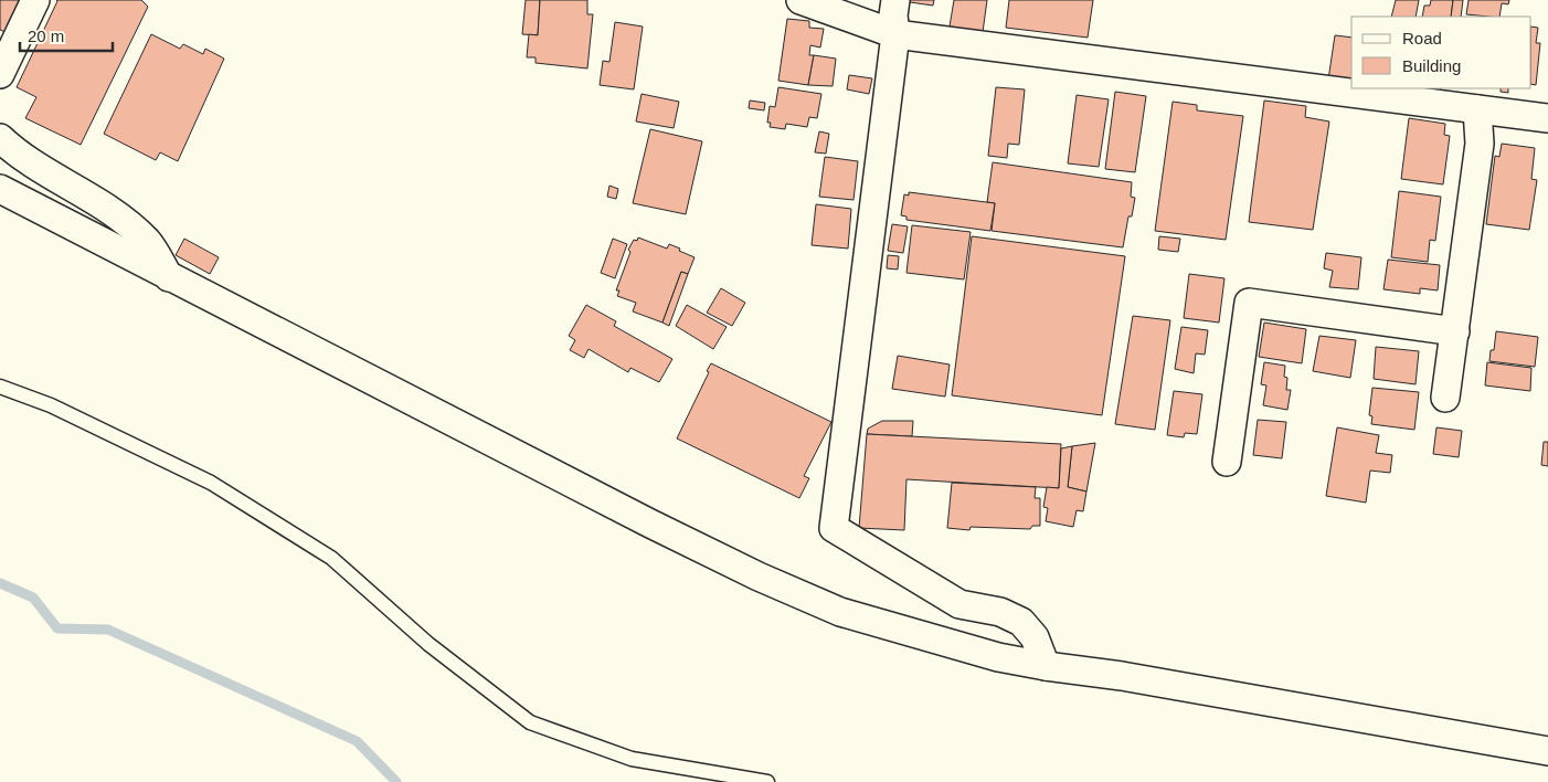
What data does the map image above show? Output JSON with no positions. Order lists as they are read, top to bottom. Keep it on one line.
{"legend":["Road","Building"],"scale_bar":"20 m"}
